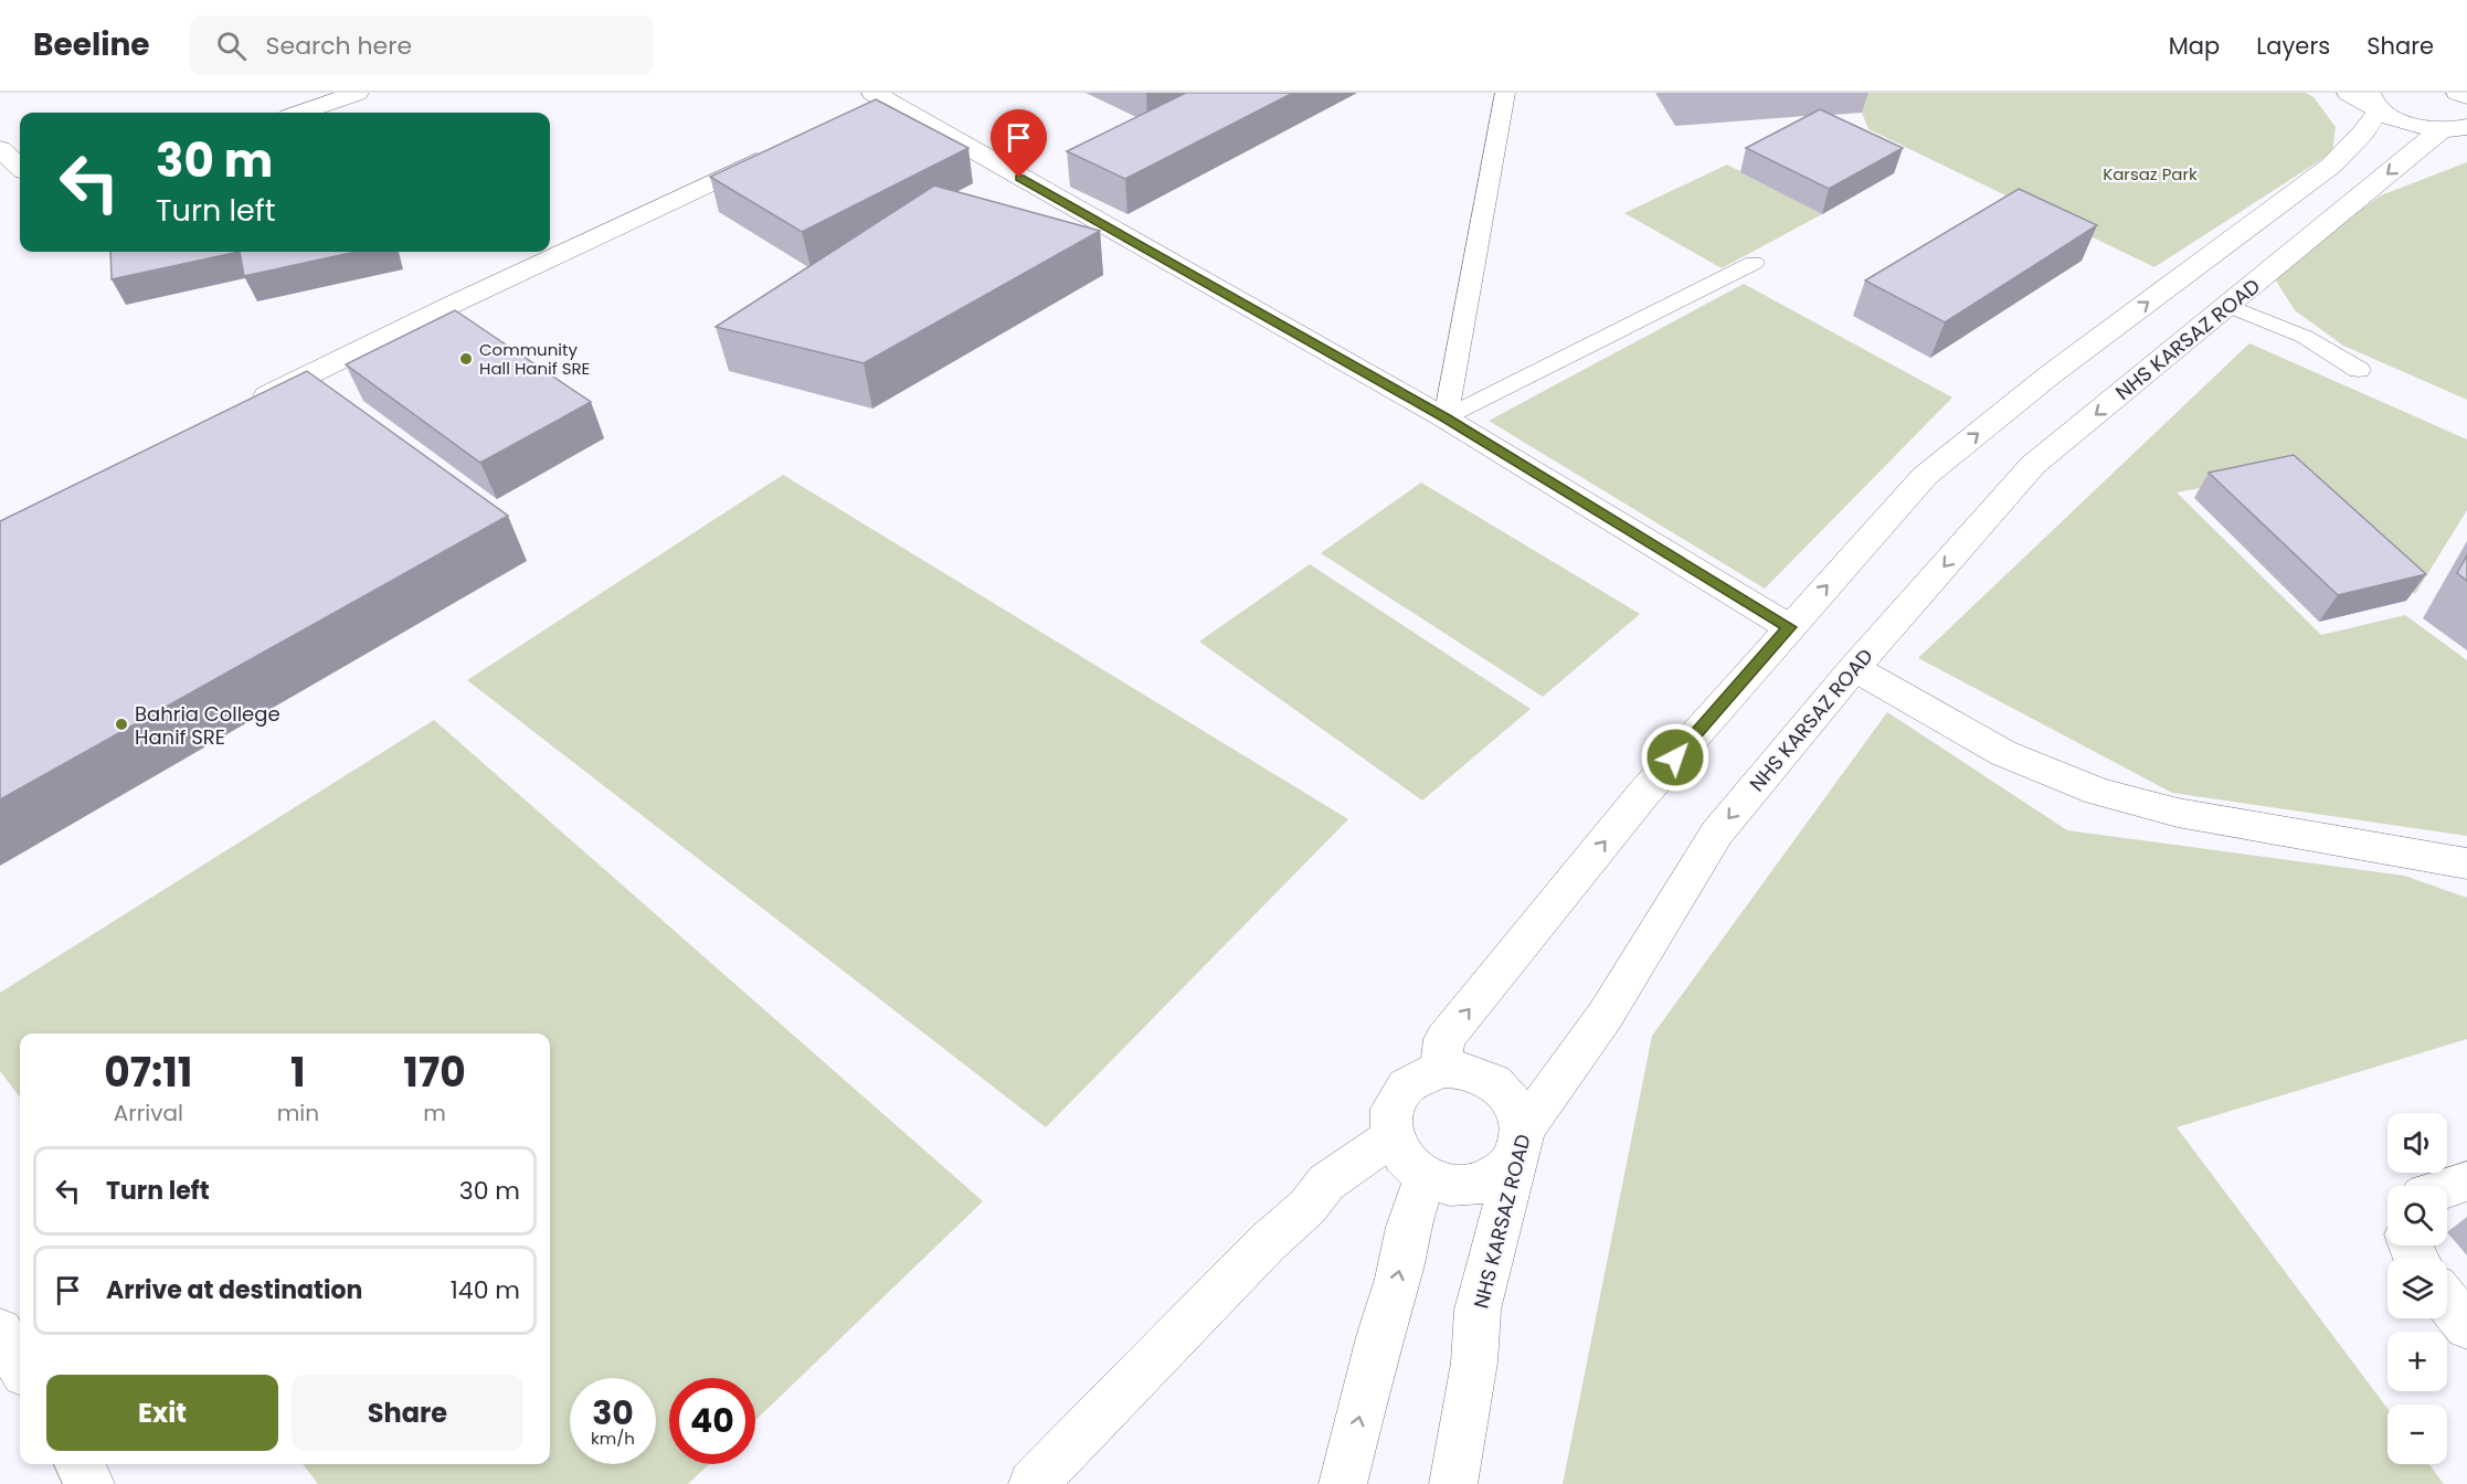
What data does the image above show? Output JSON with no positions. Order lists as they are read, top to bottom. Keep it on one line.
{"streets":{"street":["NHS KARSAZ ROAD"]},"parks":["Karsaz Park"],"places":["Community Hall Hanif SRE","Bahria College Hanif SRE"],"page":{"header":"Beeline","search":"Search here","nav":["Map","Layers","Share"],"turn":["30 m","Turn left"],"eta":["07:11","Arrival","1","min","170","m"],"map_buttons":["+","−"],"list":[{"name":"Turn left","value":"30 m"},{"name":"Arrive at destination","value":"140 m"}],"buttons":["Exit","Share"],"speed":"30 km/h","limit":"40"}}
